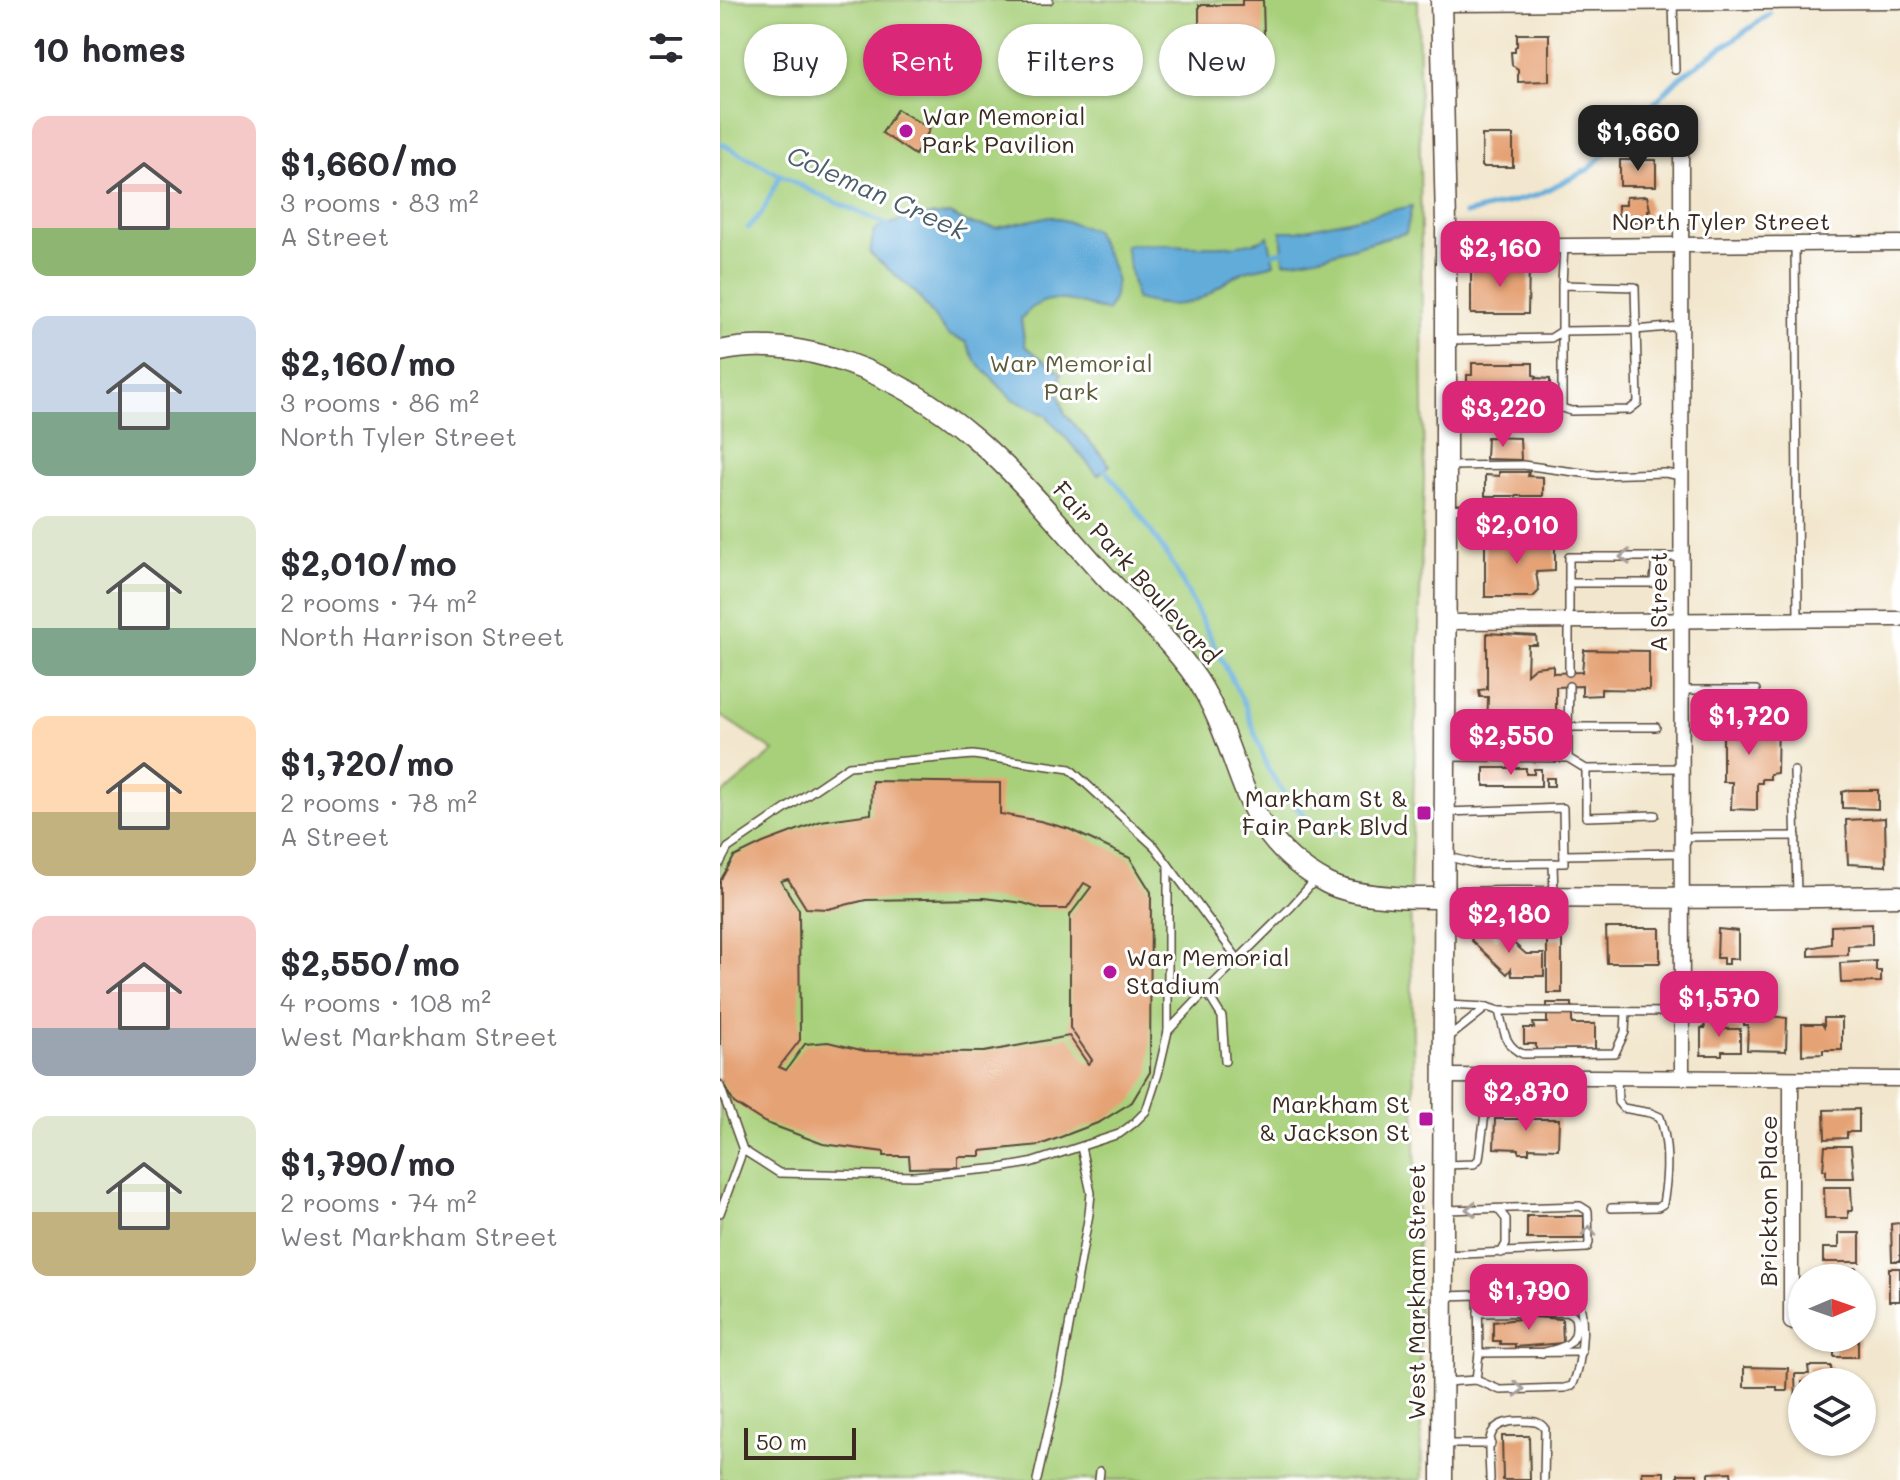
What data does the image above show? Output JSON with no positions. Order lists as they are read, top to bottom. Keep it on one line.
{"streets":{"main road":["Fair Park Boulevard","West Markham Street"],"street":["North Tyler Street","A Street","Brickton Place"]},"crossings":[["North Tyler Street","A Street"],["North Tyler Street","West Markham Street"],["Fair Park Boulevard","A Street"],["Fair Park Boulevard","West Markham Street"]],"water":["Coleman Creek"],"parks":["War Memorial Park"],"places":{"other":["War Memorial Park Pavilion","War Memorial Stadium"],"transit":["Markham St & Fair Park Blvd","Markham St & Jackson St"]},"scale_bar":"50 m","north":"right","page":{"heading":"10 homes","chip":["Buy","Rent","Filters","New"],"list":[{"name":"$1,660/mo","note":"3 rooms · 83 m² · A Street"},{"name":"$2,160/mo","note":"3 rooms · 86 m² · North Tyler Street"},{"name":"$2,010/mo","note":"2 rooms · 74 m² · North Harrison Street"},{"name":"$1,720/mo","note":"2 rooms · 78 m² · A Street"},{"name":"$2,550/mo","note":"4 rooms · 108 m² · West Markham Street"},{"name":"$1,790/mo","note":"2 rooms · 74 m² · West Markham Street"}],"price":["$1,660","$2,160","$3,220","$2,010","$1,720","$2,550","$2,180","$1,570","$2,870","$1,790"],"scale":"50 m"}}
